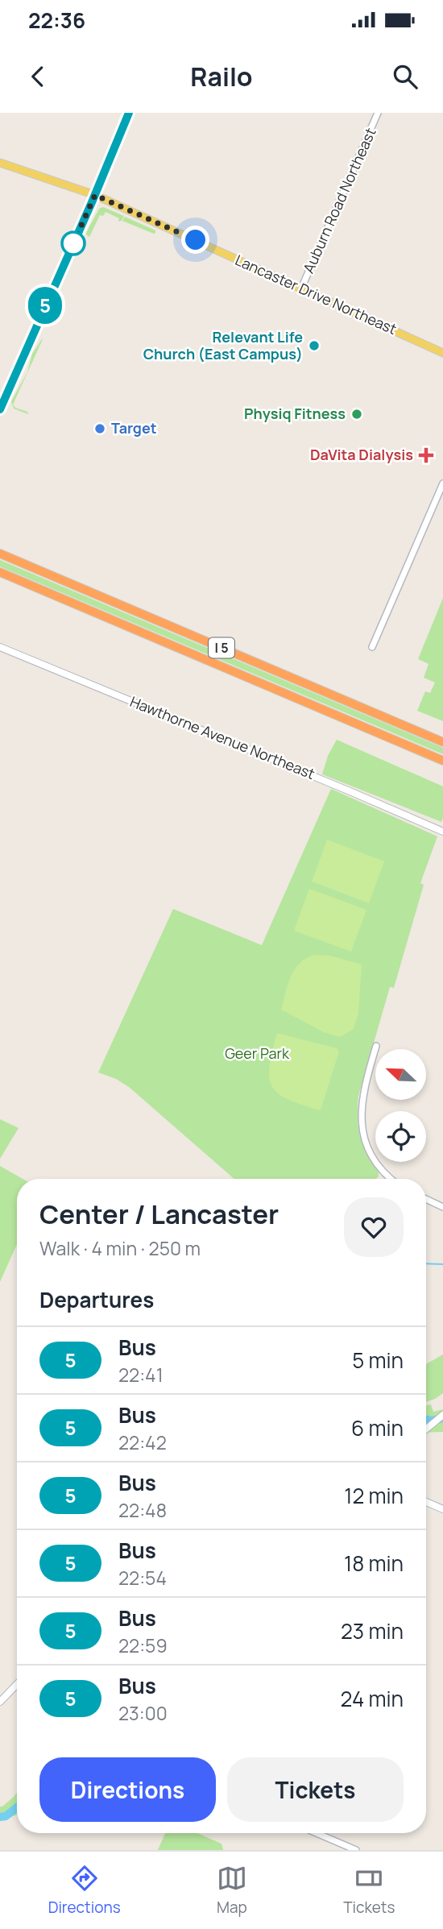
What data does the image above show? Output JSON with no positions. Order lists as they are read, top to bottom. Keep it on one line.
{"streets":{"highway":["I 5"],"main road":["Lancaster Drive Northeast","Hawthorne Avenue Northeast"],"street":["Auburn Road Northeast"]},"crossings":[["Auburn Road Northeast","Lancaster Drive Northeast"]],"parks":["Geer Park"],"places":{"other":["Relevant Life Church (East Campus)","Physiq Fitness","Target"],"health":["DaVita Dialysis"]},"lines":["bus line 5"],"north":"top left","page":{"status":"22:36","header":"Railo","on_map":"5","heading":[["Center / Lancaster","Walk · 4 min · 250 m"],"Departures"],"list":[{"mark":"5","name":"Bus","note":"22:41","value":"5 min"},{"mark":"5","name":"Bus","note":"22:42","value":"6 min"},{"mark":"5","name":"Bus","note":"22:48","value":"12 min"},{"mark":"5","name":"Bus","note":"22:54","value":"18 min"},{"mark":"5","name":"Bus","note":"22:59","value":"23 min"},{"mark":"5","name":"Bus","note":"23:00","value":"24 min"}],"buttons":["Directions","Tickets"],"tabs":["Directions","Map","Tickets"]}}
